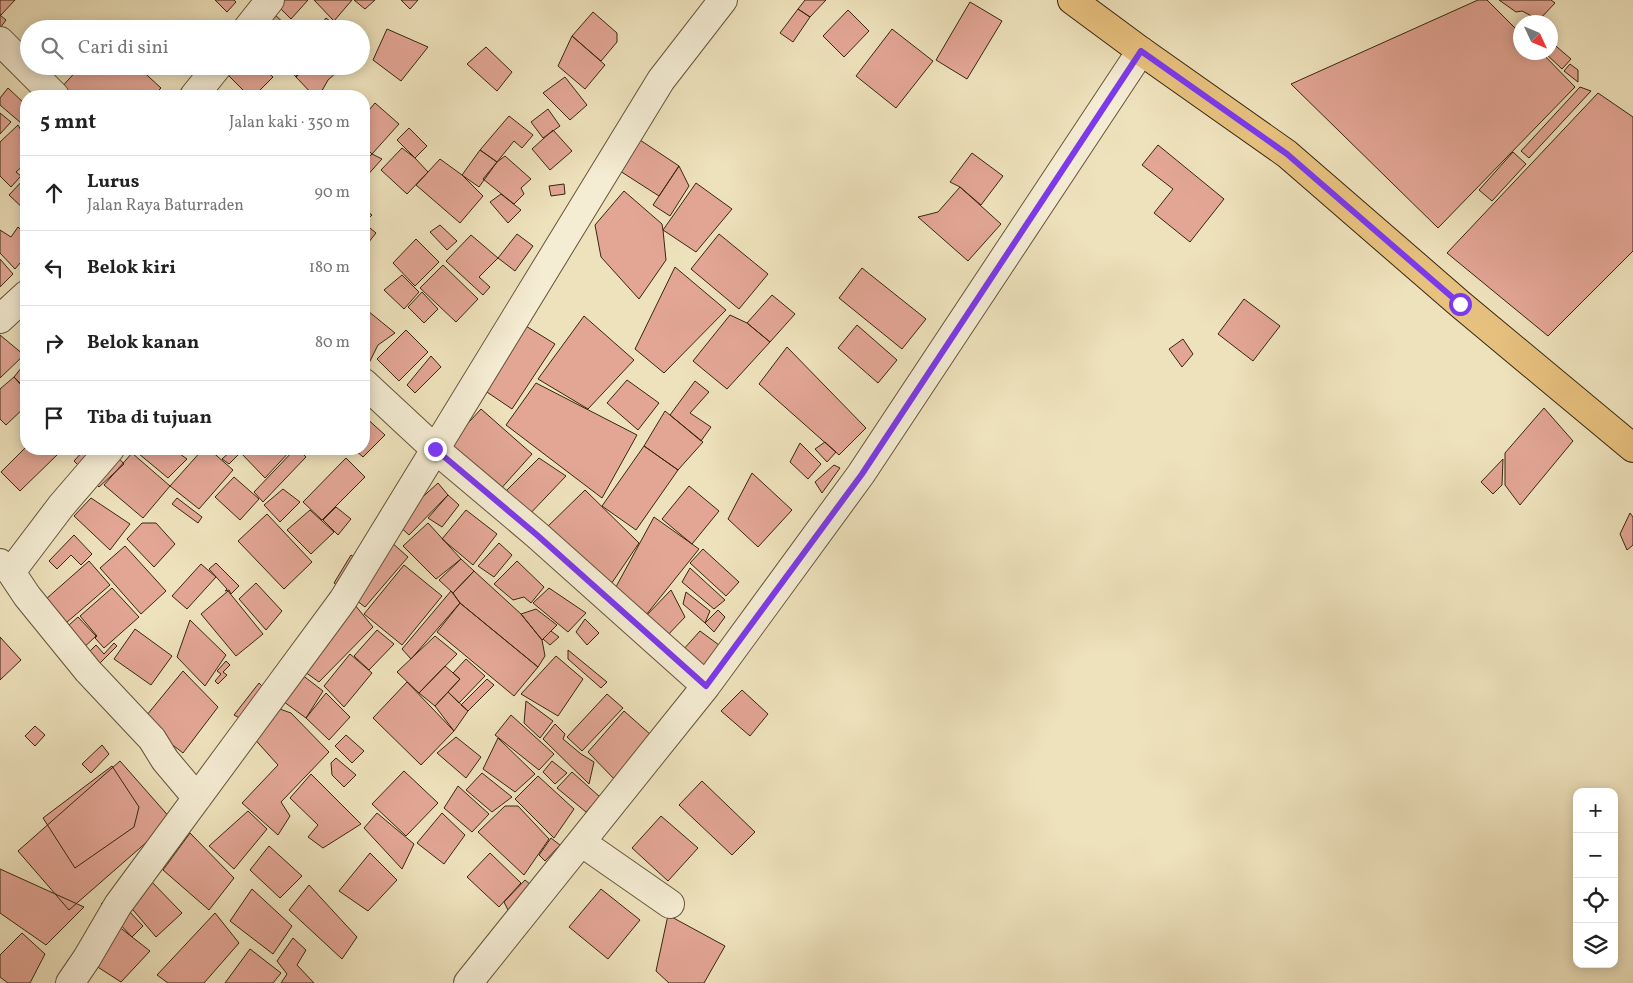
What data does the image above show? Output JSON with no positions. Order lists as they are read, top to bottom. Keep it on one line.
{"north":"bottom right","page":{"search":"Cari di sini","heading":["5 mnt","Jalan kaki · 350 m"],"list":[["Lurus","Jalan Raya Baturraden","90 m"],["Belok kiri","180 m"],["Belok kanan","80 m"],"Tiba di tujuan"],"map_buttons":["+","−"]}}
